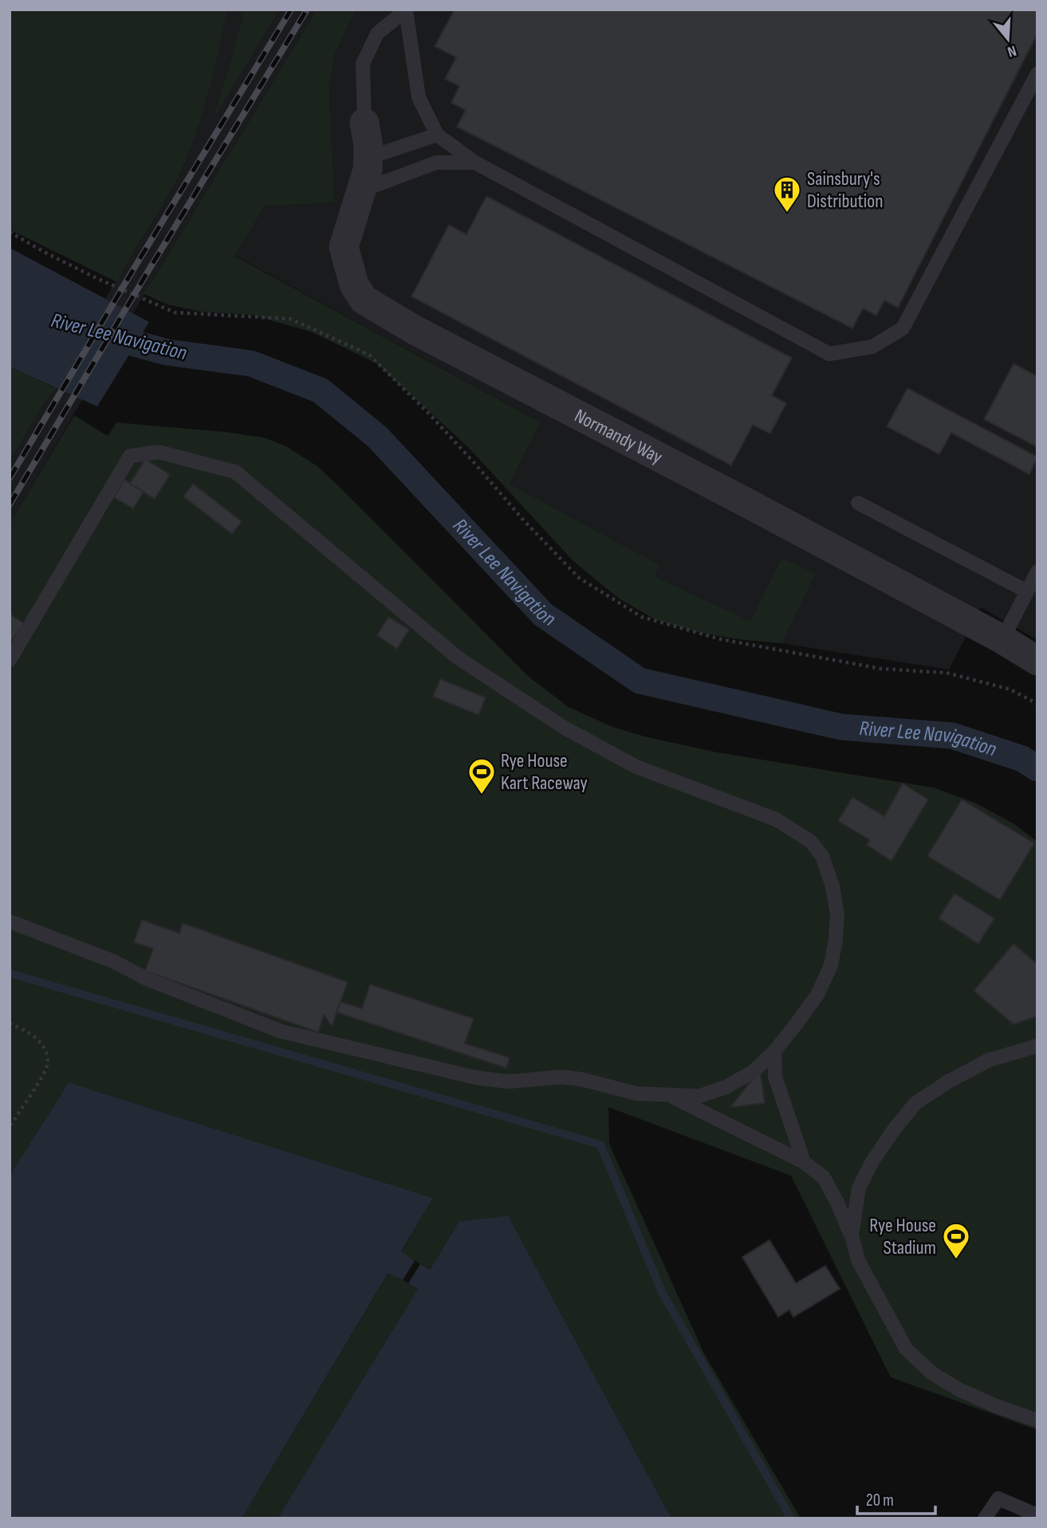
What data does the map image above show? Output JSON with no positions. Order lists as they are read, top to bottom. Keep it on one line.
{"streets":{"street":["Normandy Way"]},"water":["River Lee Navigation"],"places":{"building":["Sainsbury's Distribution"],"sports":["Rye House Kart Raceway","Rye House Stadium"]},"scale_bar":"20 m","north":"bottom"}
